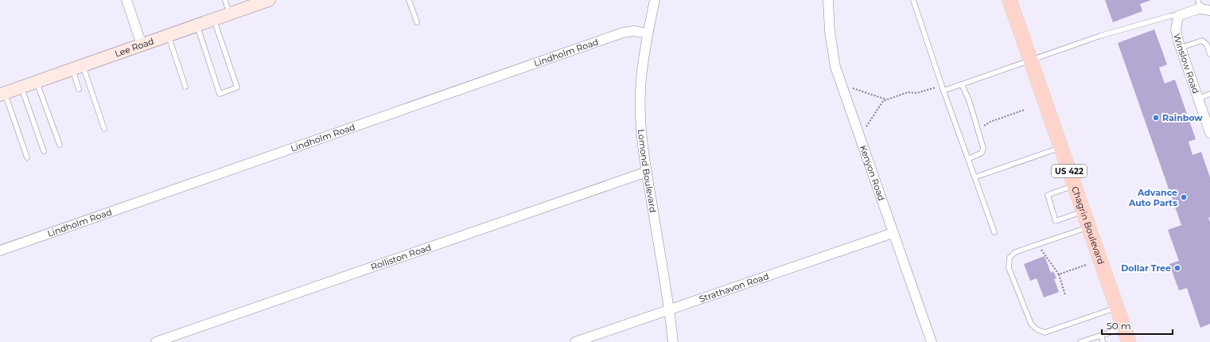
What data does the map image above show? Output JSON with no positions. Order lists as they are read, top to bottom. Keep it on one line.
{"streets":{"main road":["Lee Road","US 422","Chagrin Boulevard"],"street":["Lindholm Road","Winslow Road","Lomond Boulevard","Kenyon Road","Rolliston Road","Strathavon Road"]},"crossings":[["Lindholm Road","Lomond Boulevard"],["Lomond Boulevard","Rolliston Road"],["Lomond Boulevard","Strathavon Road"],["Kenyon Road","Strathavon Road"]],"places":["Rainbow","Advance Auto Parts","Dollar Tree"],"scale_bar":"50 m"}
